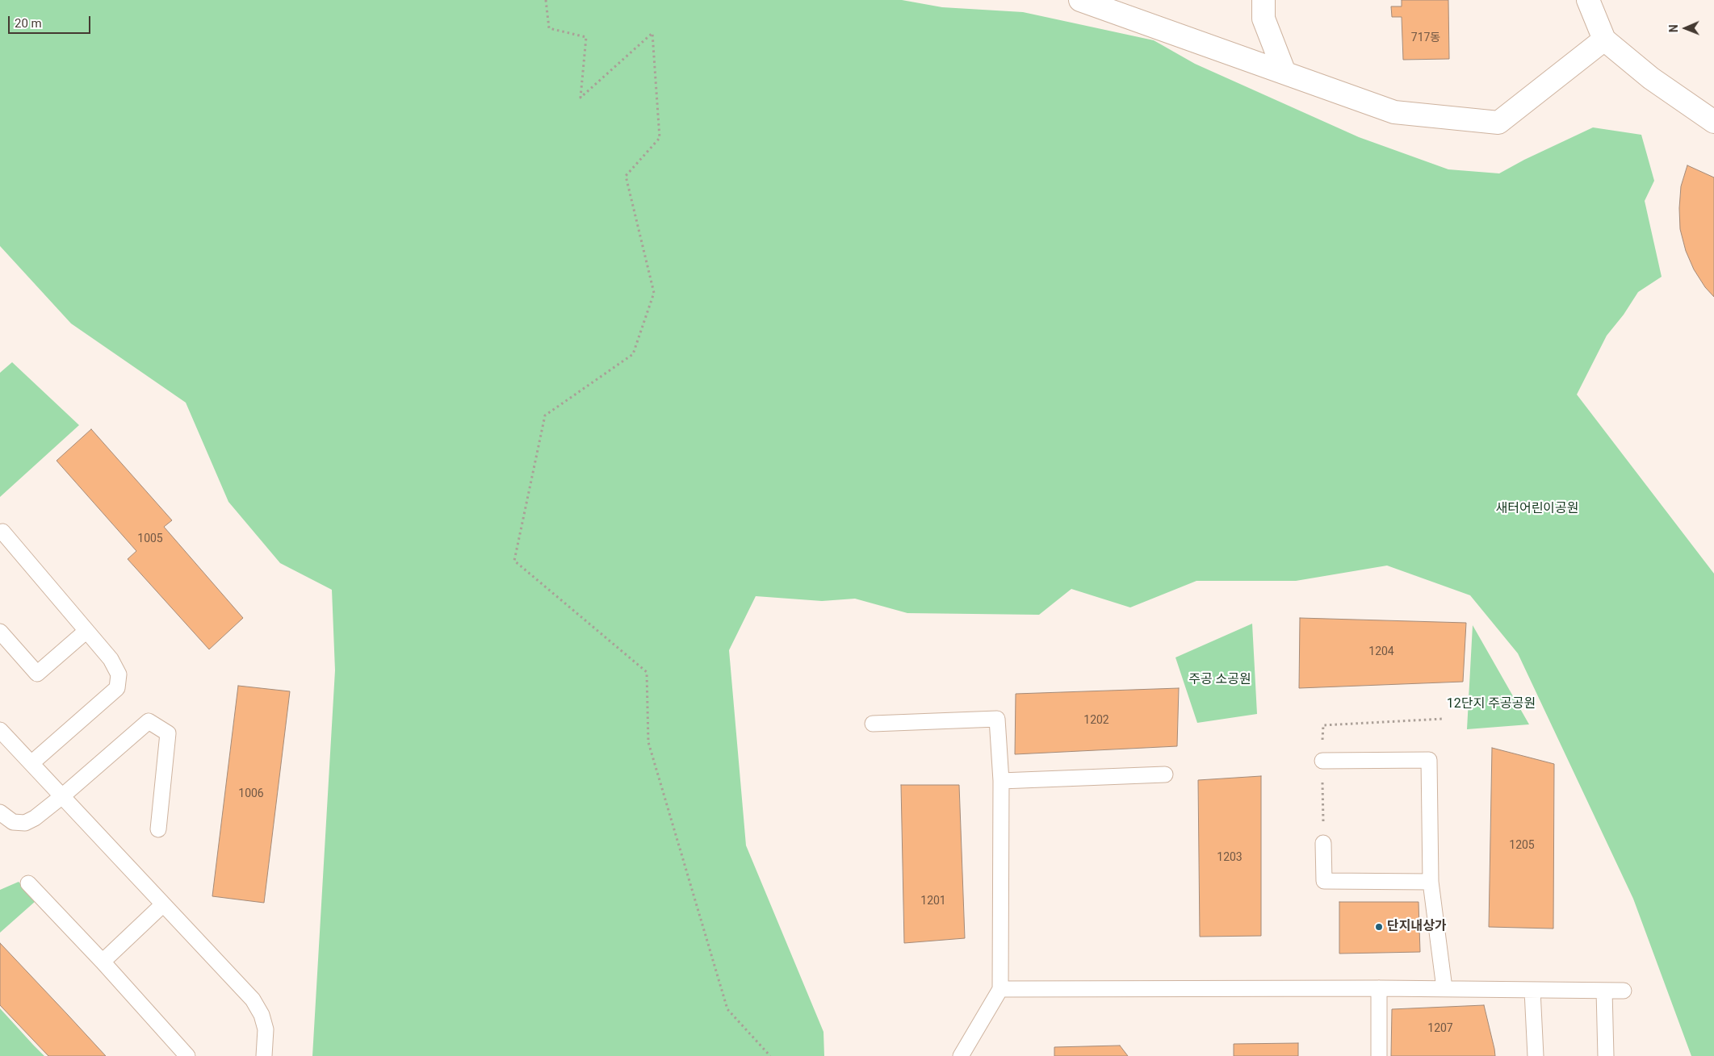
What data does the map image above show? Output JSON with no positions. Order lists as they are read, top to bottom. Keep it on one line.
{"parks":["새터어린이공원","주공 소공원","12단지 주공공원"],"places":["단지내상가"],"house_numbers":["717동","1005","1204","1202","1006","1205","1203","1201","1207"],"scale_bar":"20 m","north":"left"}
